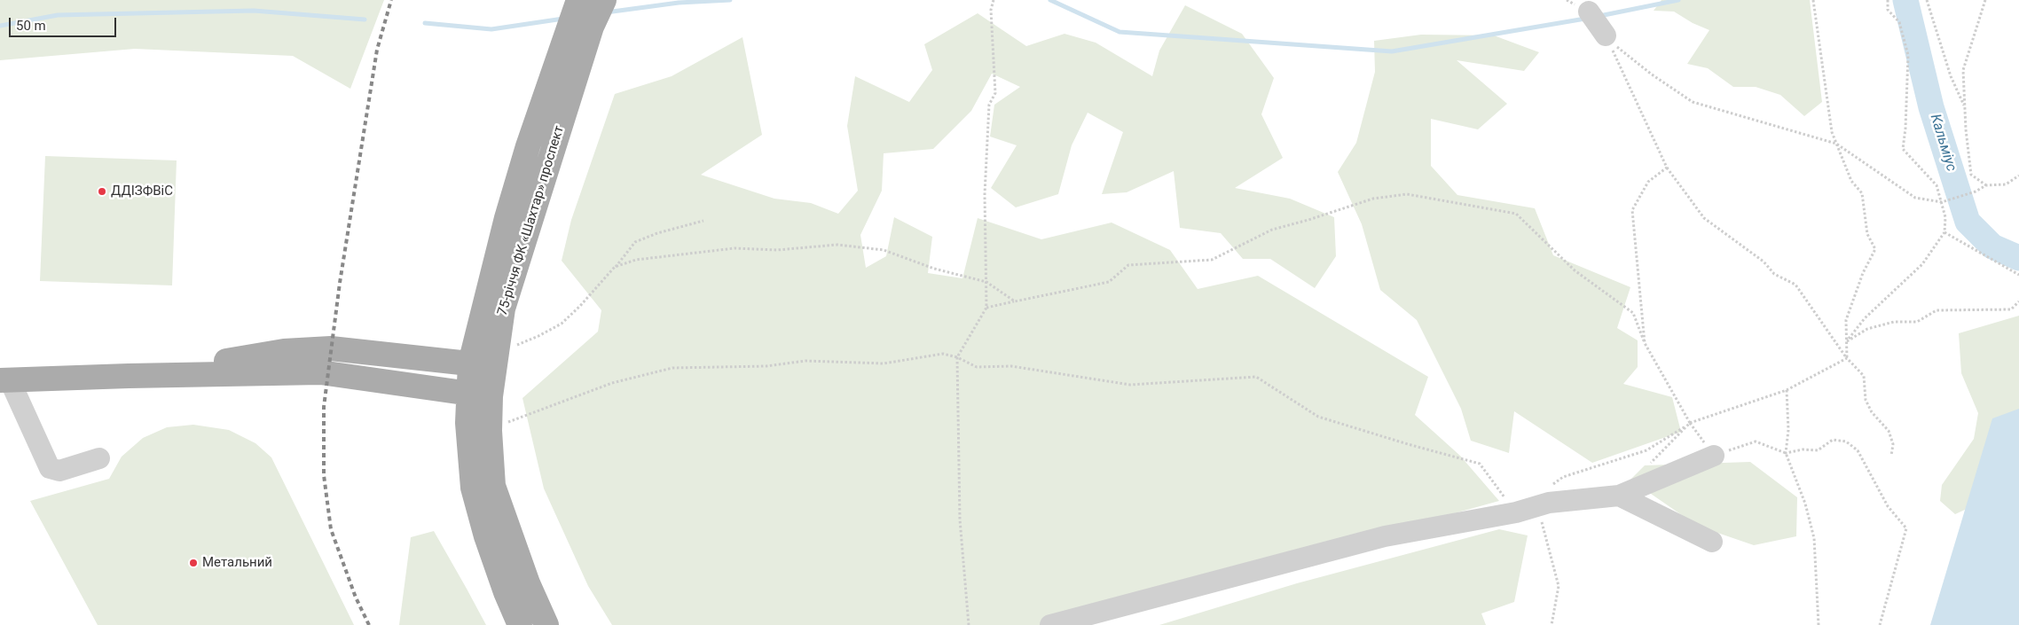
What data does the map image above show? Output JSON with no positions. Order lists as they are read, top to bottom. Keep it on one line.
{"streets":{"main road":["75-річчя ФК «Шахтар» проспект"]},"water":["Кальміус"],"places":["ДДІЗФВіС","Метальний"],"scale_bar":"50 m"}
